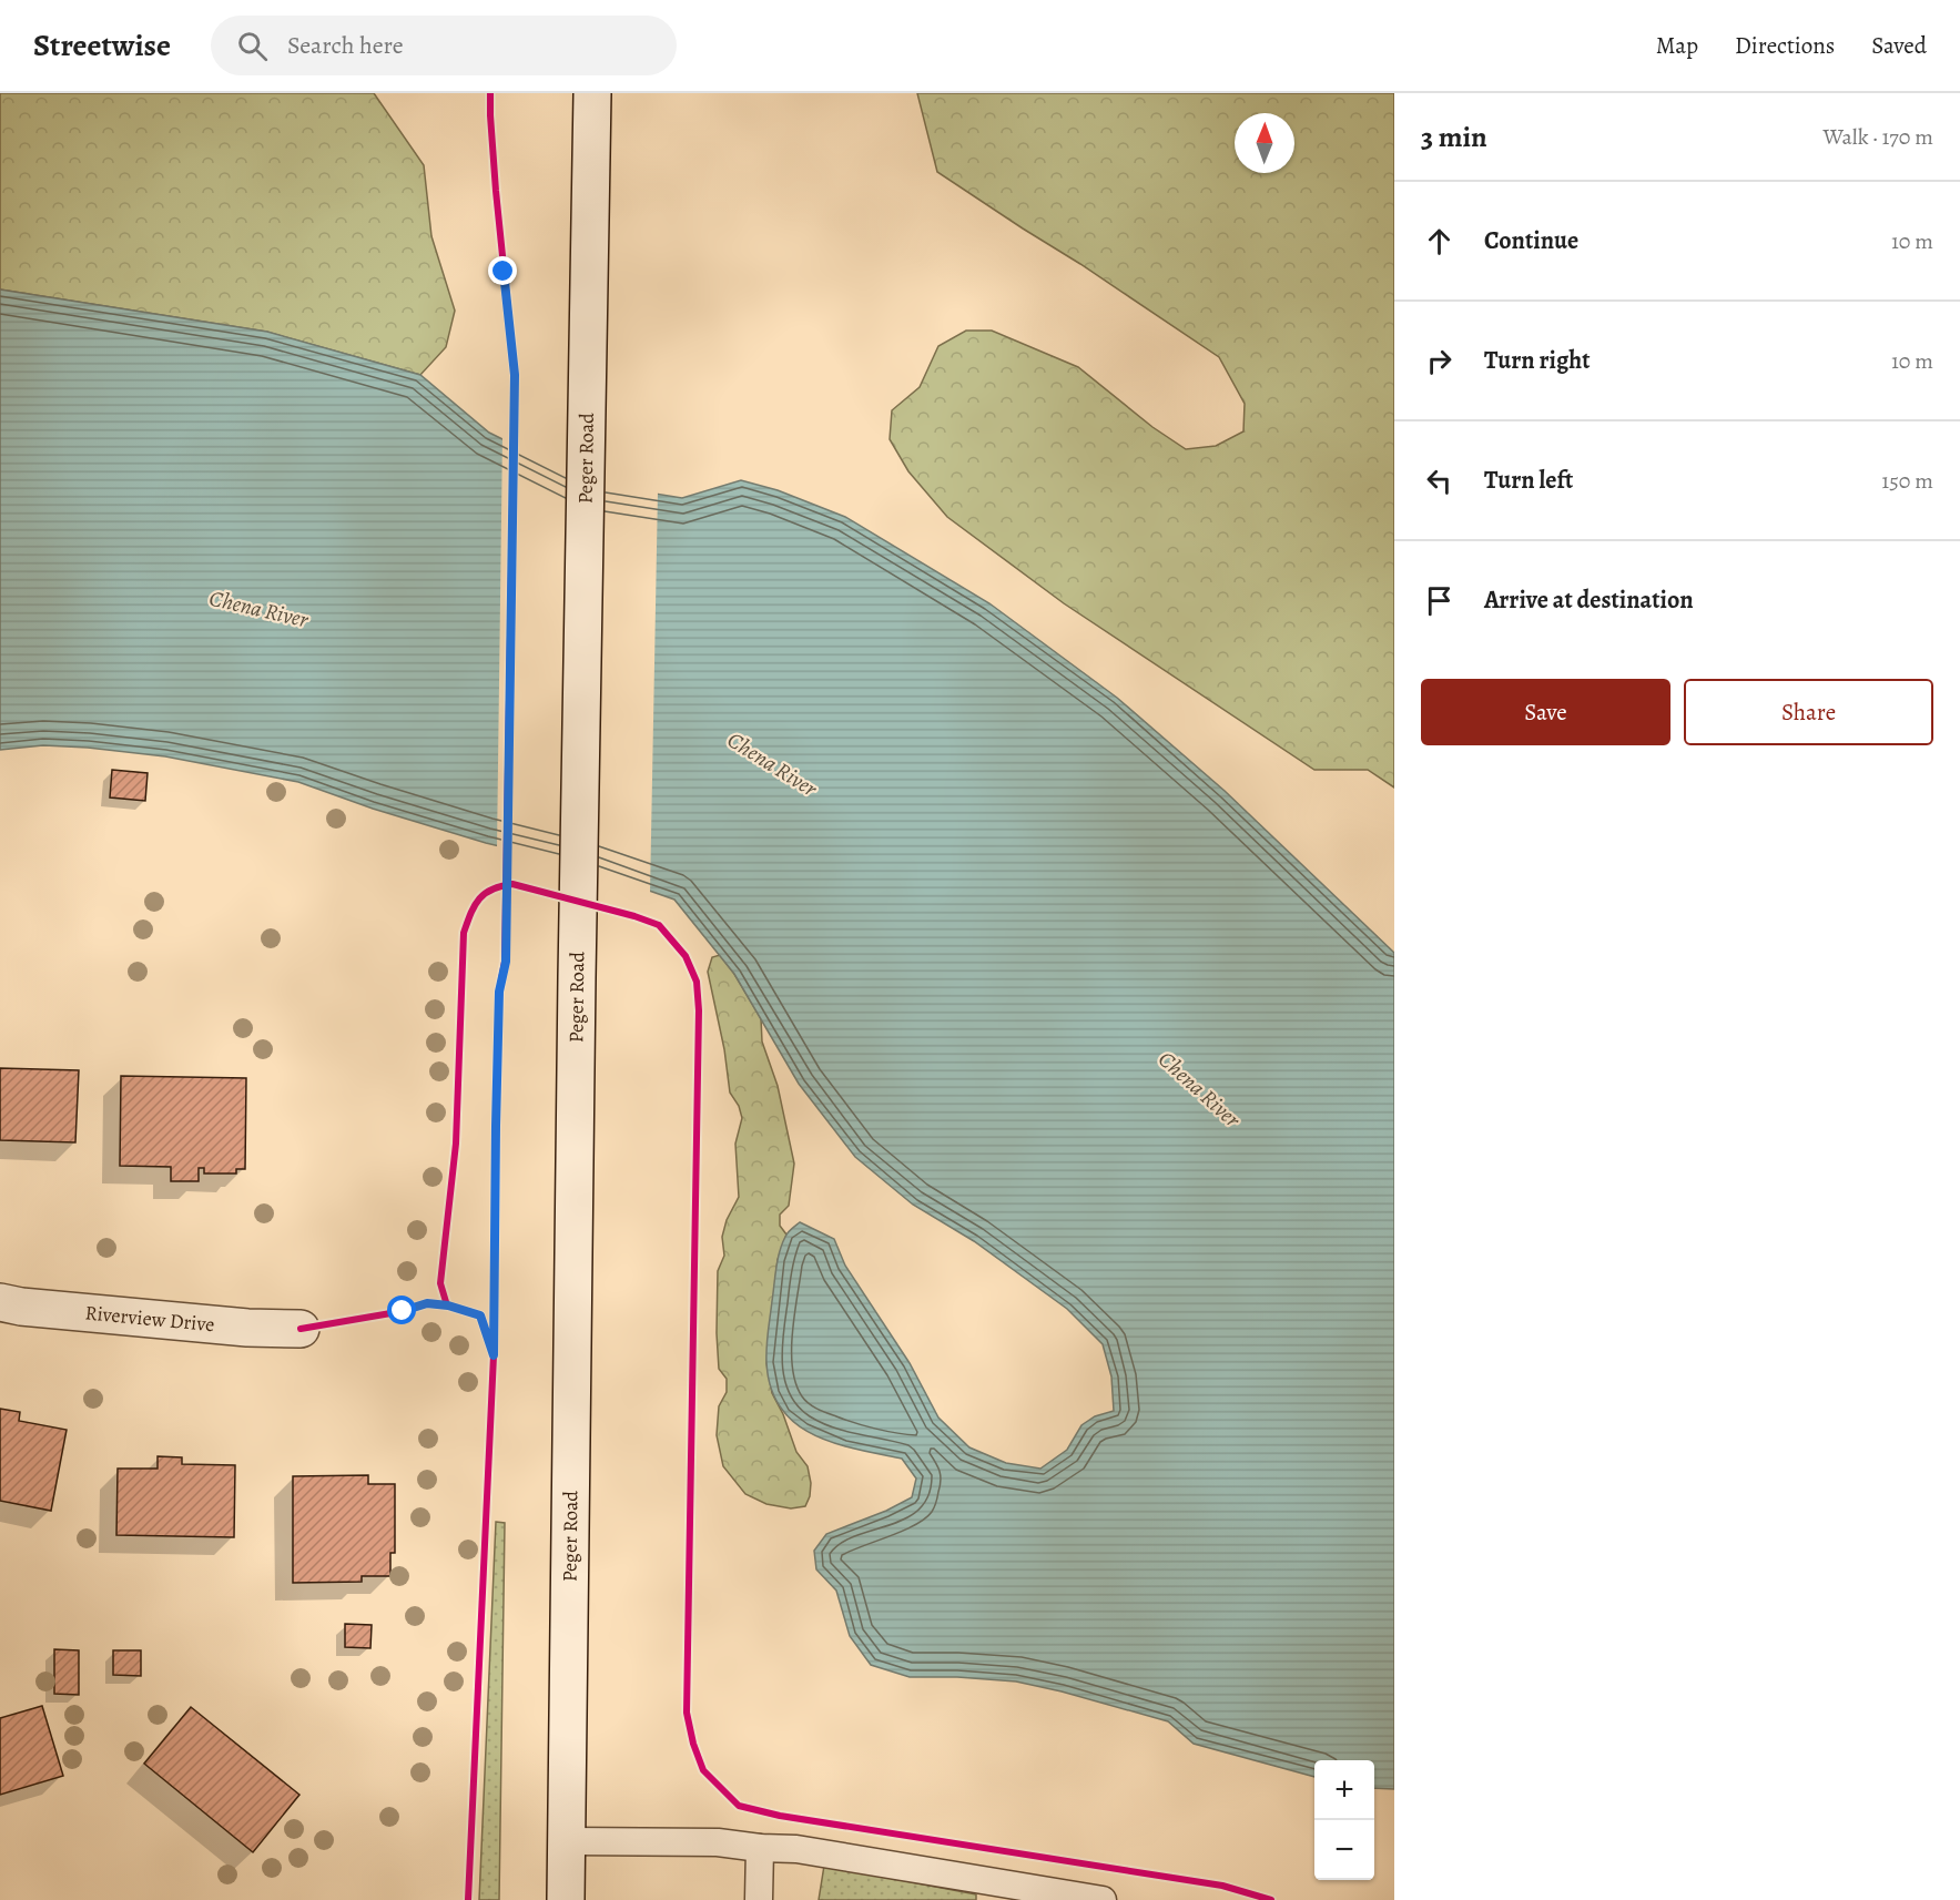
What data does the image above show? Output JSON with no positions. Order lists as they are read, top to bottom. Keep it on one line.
{"streets":{"main road":["Peger Road","Riverview Drive"]},"water":["Chena River"],"north":"top","page":{"header":"Streetwise","search":"Search here","nav":["Map","Directions","Saved"],"heading":["3 min","Walk · 170 m"],"list":[["Continue","10 m"],["Turn right","10 m"],["Turn left","150 m"],"Arrive at destination"],"buttons":["Save","Share"],"map_buttons":["+","−"]}}
